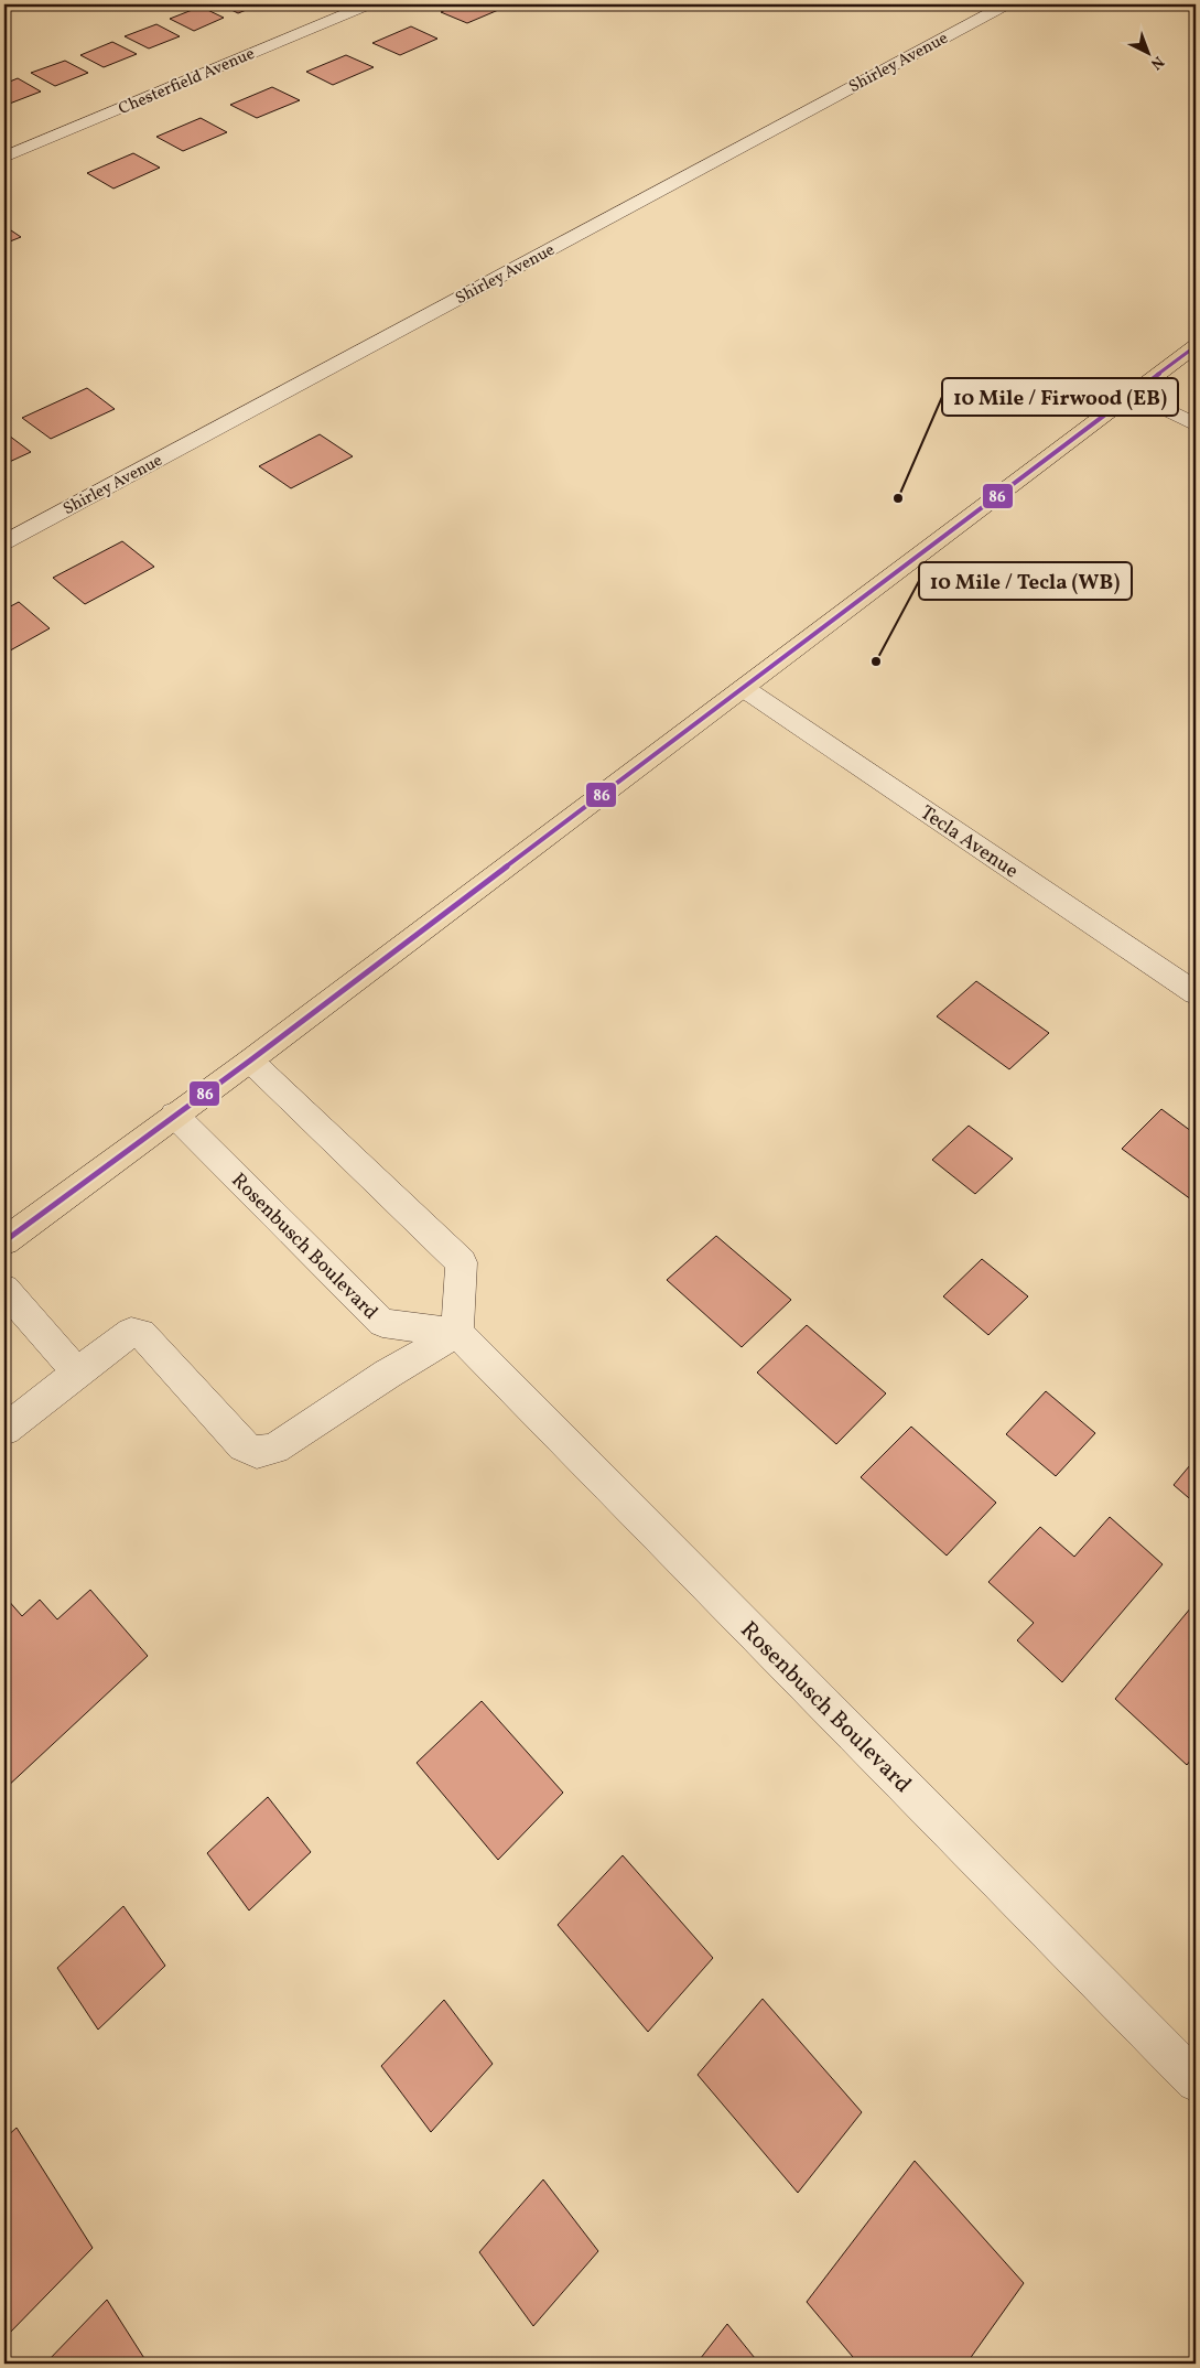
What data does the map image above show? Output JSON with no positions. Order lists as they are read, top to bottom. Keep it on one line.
{"streets":{"street":["Shirley Avenue","Chesterfield Avenue","Tecla Avenue","Rosenbusch Boulevard"]},"places":["10 Mile / Firwood (EB)","10 Mile / Tecla (WB)"],"lines":["transit line 86"],"north":"bottom right"}
